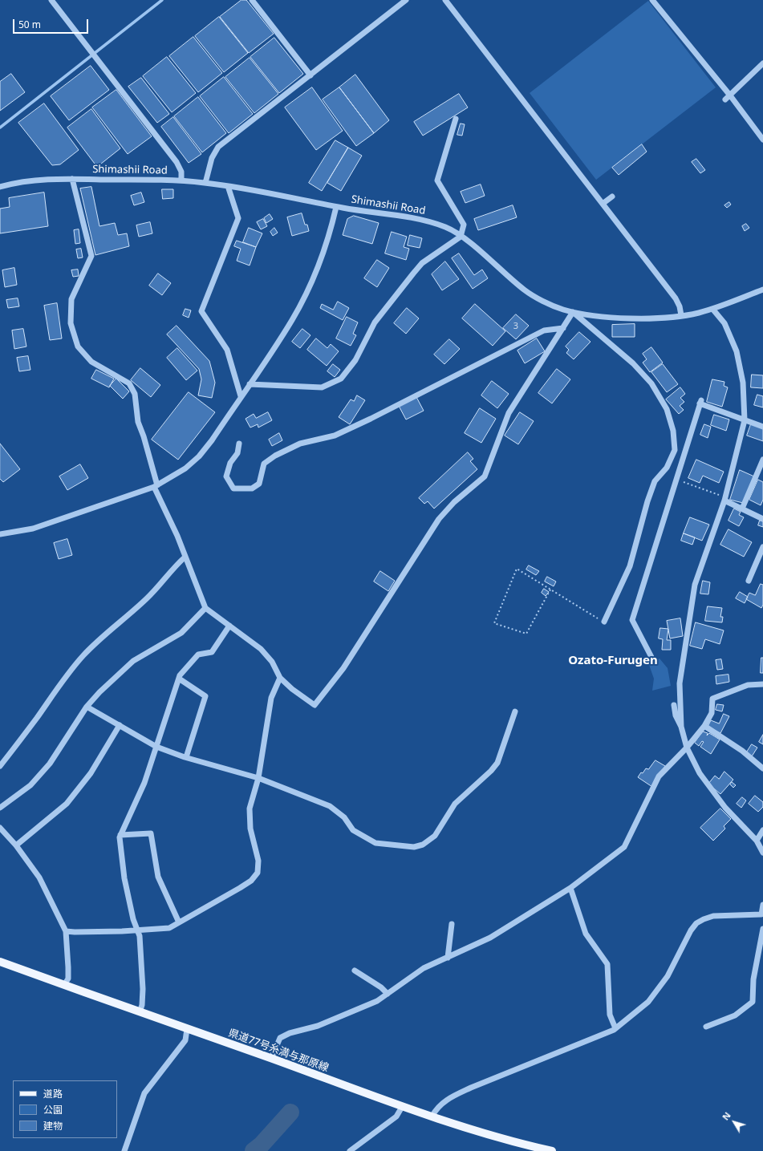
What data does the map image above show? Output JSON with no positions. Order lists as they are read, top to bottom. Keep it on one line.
{"streets":{"main road":["県道77号糸満与那原線"],"street":["Shimashii Road"]},"districts":["Ozato-Furugen"],"house_numbers":["3"],"legend":["道路","公園","建物"],"scale_bar":"50 m","north":"top left"}
